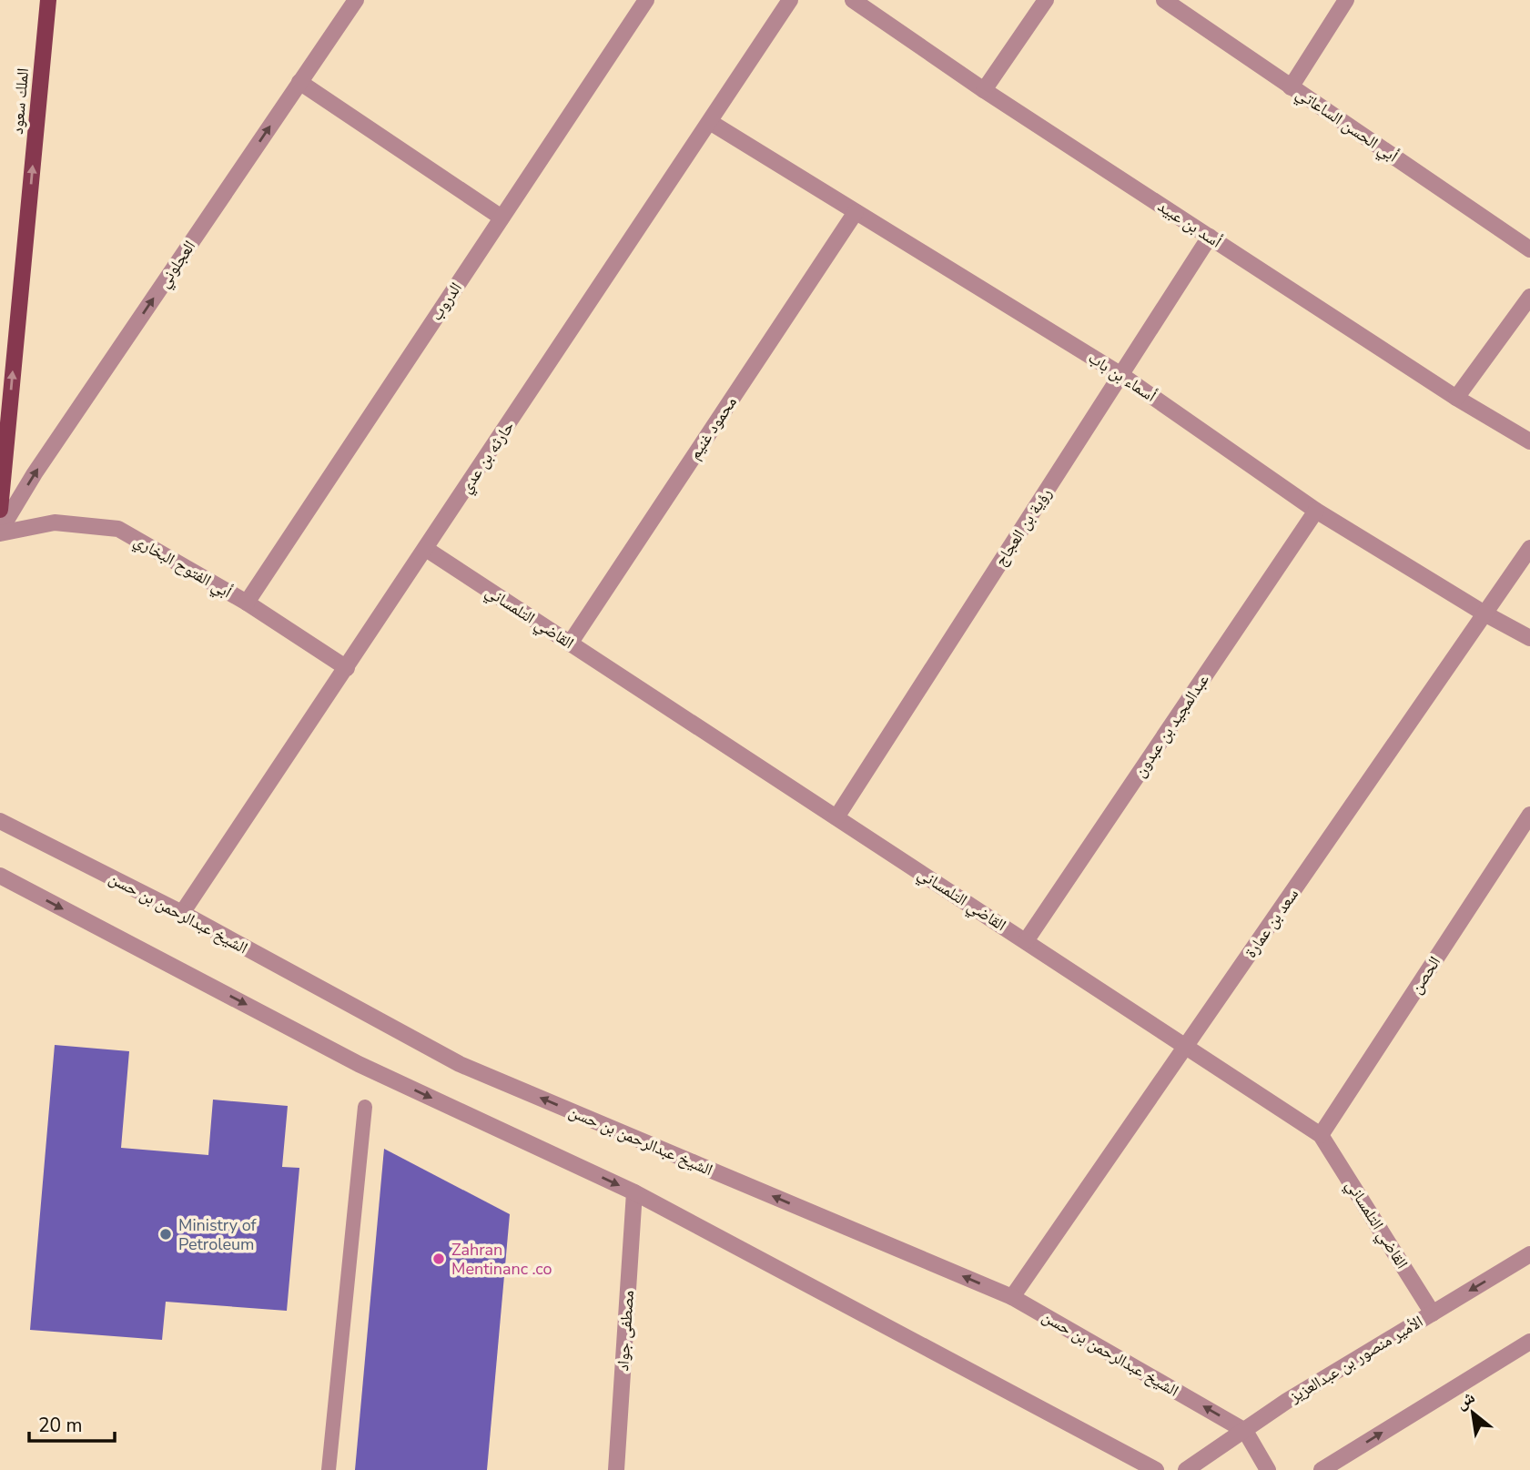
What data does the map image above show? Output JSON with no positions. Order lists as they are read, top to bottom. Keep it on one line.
{"streets":{"main road":["الملك سعود"],"street":["أبي الحسن الساعاتي","أسد بن عبيد","العجلوني","الدروب","أسماء بن باب","محمود غنيم","حارثه بن عدي","رؤية بن العجاج","أبي الفتوح البخاري","القاضي التلمساني","عبدالمجيد بن عبدون","الشيخ عبدالرحمن بن حسن","سعد بن عمارة","الحصن","مصطفى جواد","الأمير منصور بن عبدالعزيز"]},"crossings":[["أسد بن عبيد","رؤية بن العجاج"],["العجلوني","أبي الفتوح البخاري"],["الدروب","أبي الفتوح البخاري"],["أسماء بن باب","محمود غنيم"],["أسماء بن باب","حارثه بن عدي"],["أسماء بن باب","رؤية بن العجاج"],["أسماء بن باب","عبدالمجيد بن عبدون"],["أسماء بن باب","سعد بن عمارة"],["محمود غنيم","القاضي التلمساني"],["حارثه بن عدي","أبي الفتوح البخاري"],["حارثه بن عدي","القاضي التلمساني"],["حارثه بن عدي","الشيخ عبدالرحمن بن حسن"],["رؤية بن العجاج","القاضي التلمساني"],["القاضي التلمساني","عبدالمجيد بن عبدون"],["القاضي التلمساني","سعد بن عمارة"],["القاضي التلمساني","الحصن"],["القاضي التلمساني","الأمير منصور بن عبدالعزيز"],["الشيخ عبدالرحمن بن حسن","سعد بن عمارة"],["الشيخ عبدالرحمن بن حسن","الأمير منصور بن عبدالعزيز"]],"one_way":["الملك سعود","العجلوني"],"places":["Ministry of Petroleum","Zahran Mentinanc .co"],"scale_bar":"20 m","north":"top left"}
